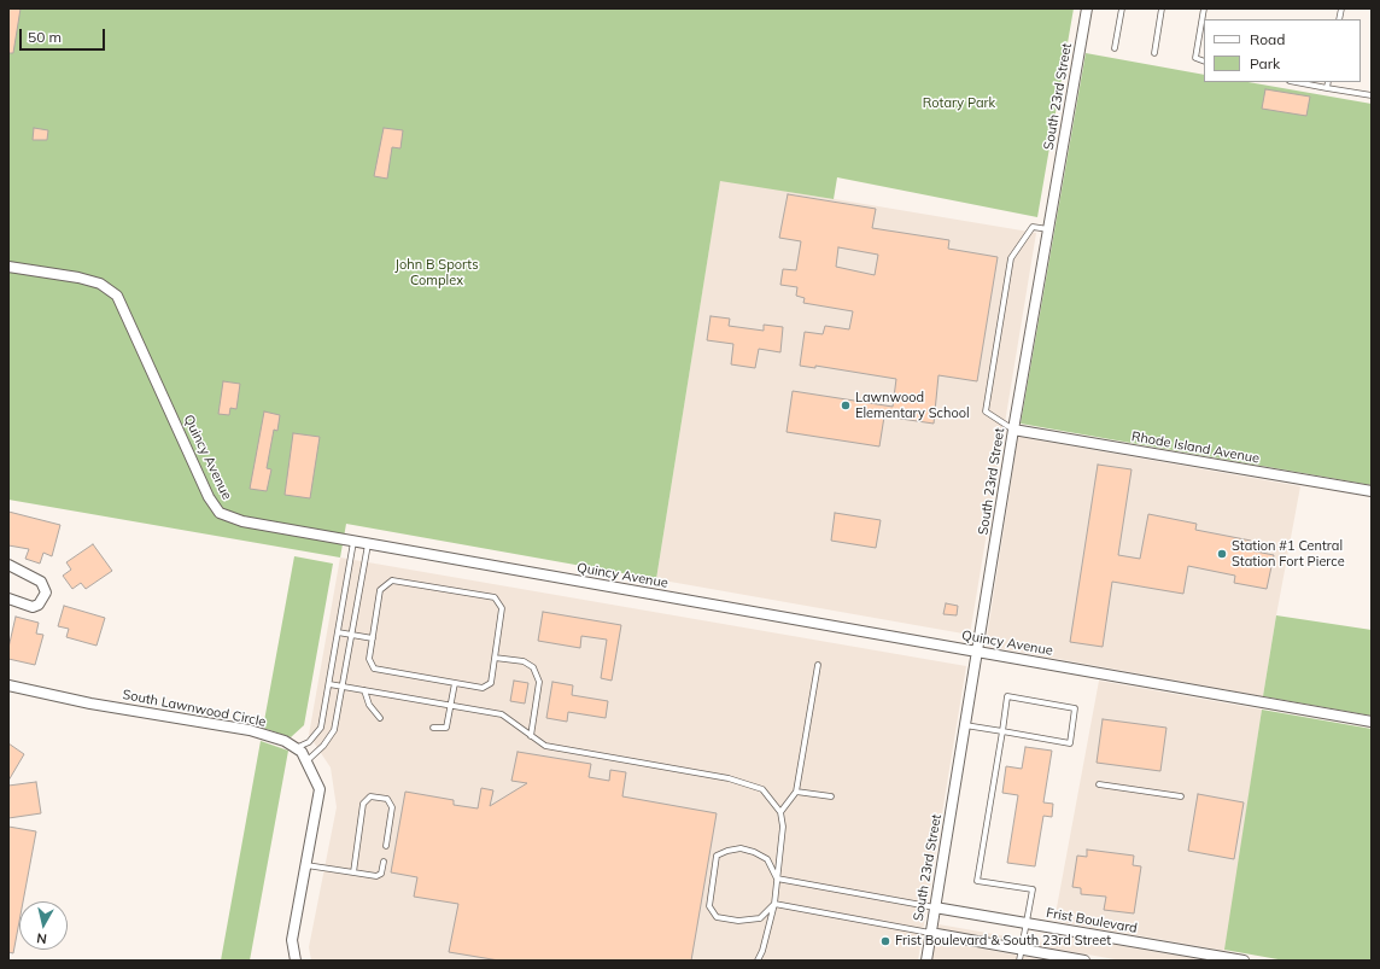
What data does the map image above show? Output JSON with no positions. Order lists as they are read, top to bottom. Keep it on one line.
{"streets":{"street":["South 23rd Street","Rhode Island Avenue","Quincy Avenue","South Lawnwood Circle","Frist Boulevard"]},"crossings":[["South 23rd Street","Rhode Island Avenue"],["South 23rd Street","Quincy Avenue"],["South 23rd Street","Frist Boulevard"]],"parks":["Rotary Park","John B Sports Complex"],"places":["Lawnwood Elementary School","Station #1 Central Station Fort Pierce","Frist Boulevard & South 23rd Street"],"legend":["Road","Park"],"scale_bar":"50 m","north":"bottom"}
